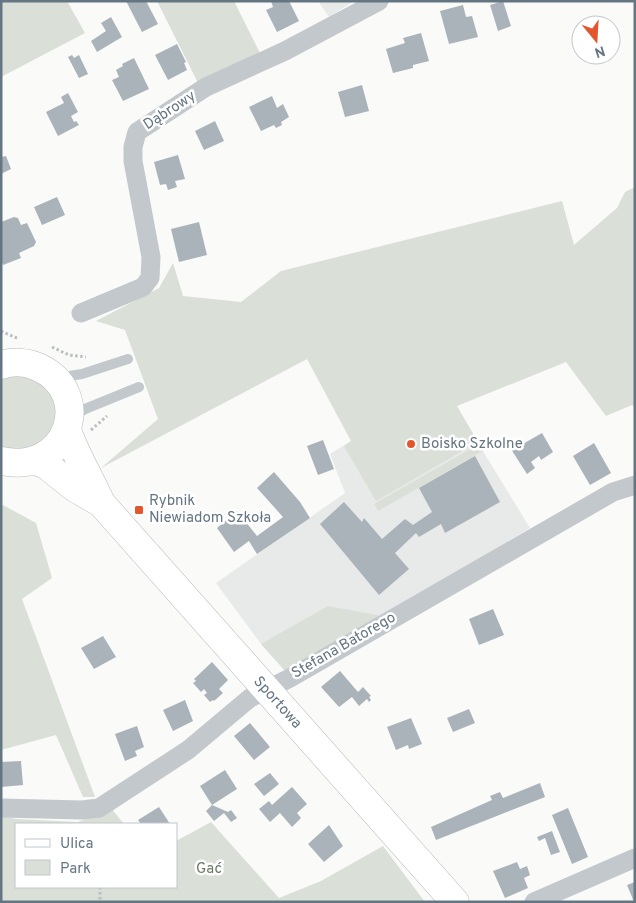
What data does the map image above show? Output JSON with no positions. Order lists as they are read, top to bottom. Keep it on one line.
{"streets":{"main road":["Sportowa"],"street":["Dąbrowy","Stefana Batorego"]},"crossings":[["Stefana Batorego","Sportowa"]],"parks":["Gać"],"places":{"other":["Boisko Szkolne"],"transit":["Rybnik Niewiadom Szkoła"]},"legend":["Ulica","Park"],"north":"bottom"}
